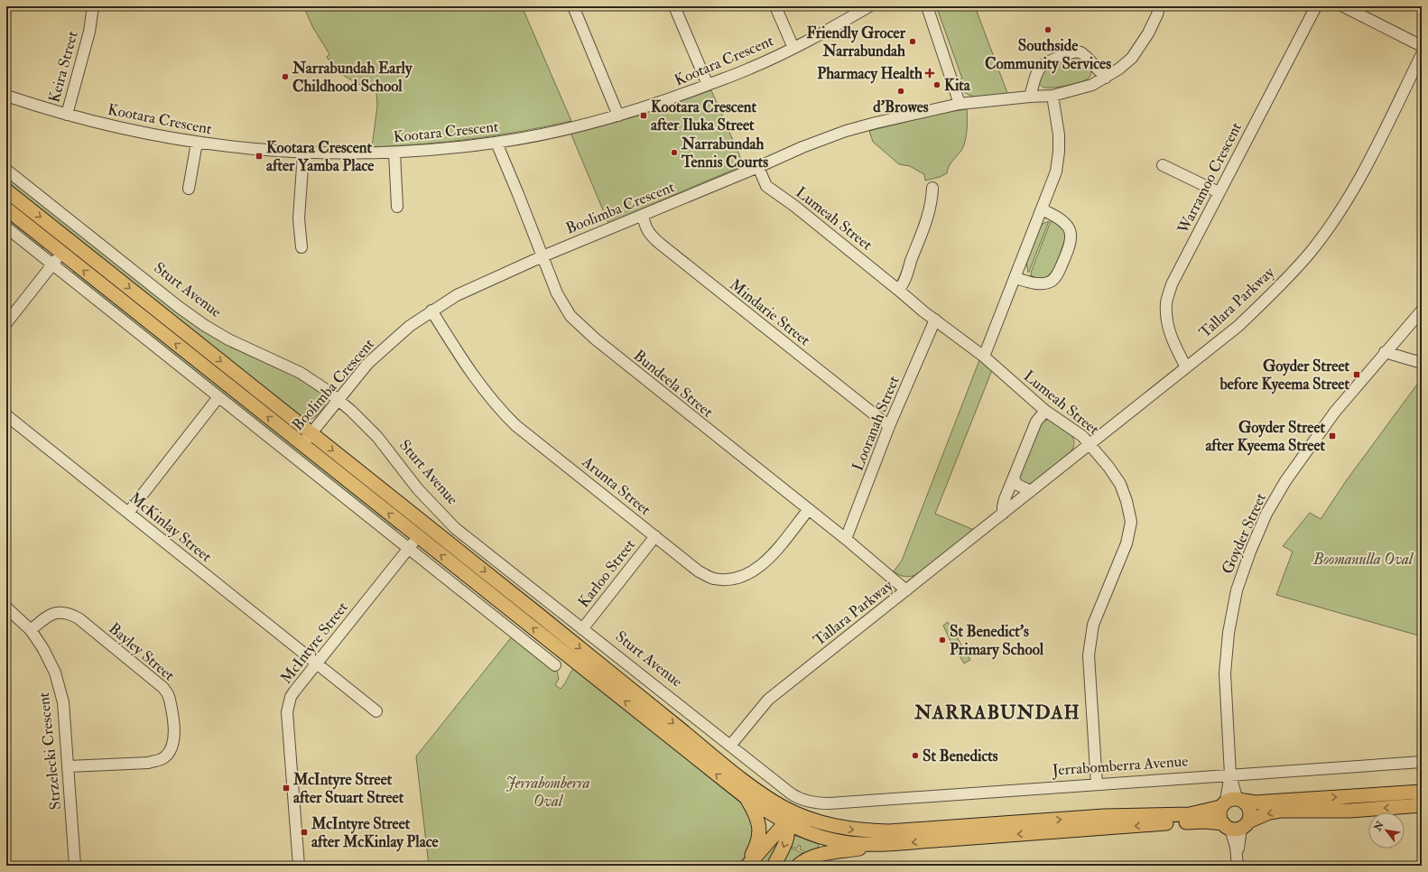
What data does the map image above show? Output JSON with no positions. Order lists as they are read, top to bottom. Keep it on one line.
{"streets":{"street":["Kootara Crescent","Keira Street","Warramoo Crescent","Boolimba Crescent","Lumeah Street","Sturt Avenue","Tallara Parkway","Mindarie Street","Bundeela Street","Looranah Street","Arunta Street","McKinlay Street","Goyder Street","Karloo Street","McIntyre Street","Bayley Street","Strzelecki Crescent","Jerrabomberra Avenue"]},"crossings":[["Kootara Crescent","Keira Street"],["Kootara Crescent","Bundeela Street"],["Warramoo Crescent","Tallara Parkway"],["Boolimba Crescent","Lumeah Street"],["Boolimba Crescent","Sturt Avenue"],["Boolimba Crescent","Mindarie Street"],["Boolimba Crescent","Bundeela Street"],["Boolimba Crescent","Arunta Street"],["Lumeah Street","Tallara Parkway"],["Lumeah Street","Looranah Street"],["Lumeah Street","Jerrabomberra Avenue"],["Sturt Avenue","Tallara Parkway"],["Sturt Avenue","Karloo Street"],["Sturt Avenue","Jerrabomberra Avenue"],["Tallara Parkway","Bundeela Street"],["Mindarie Street","Looranah Street"],["Bundeela Street","Looranah Street"],["Bundeela Street","Arunta Street"],["Arunta Street","Karloo Street"],["McKinlay Street","McIntyre Street"],["Goyder Street","Jerrabomberra Avenue"],["Bayley Street","Strzelecki Crescent"]],"districts":["NARRABUNDAH"],"parks":["Boomanulla Oval","Jerrabomberra Oval"],"places":{"other":["Southside Community Services","Friendly Grocer Narrabundah","Narrabundah Early Childhood School","Kita","d'Browes","Narrabundah Tennis Courts","St Benedict's Primary School","St Benedicts"],"health":["Pharmacy Health"],"transit":["Kootara Crescent after Iluka Street","Kootara Crescent after Yamba Place","Goyder Street before Kyeema Street","Goyder Street after Kyeema Street","McIntyre Street after Stuart Street","McIntyre Street after McKinlay Place"]},"north":"top left"}
